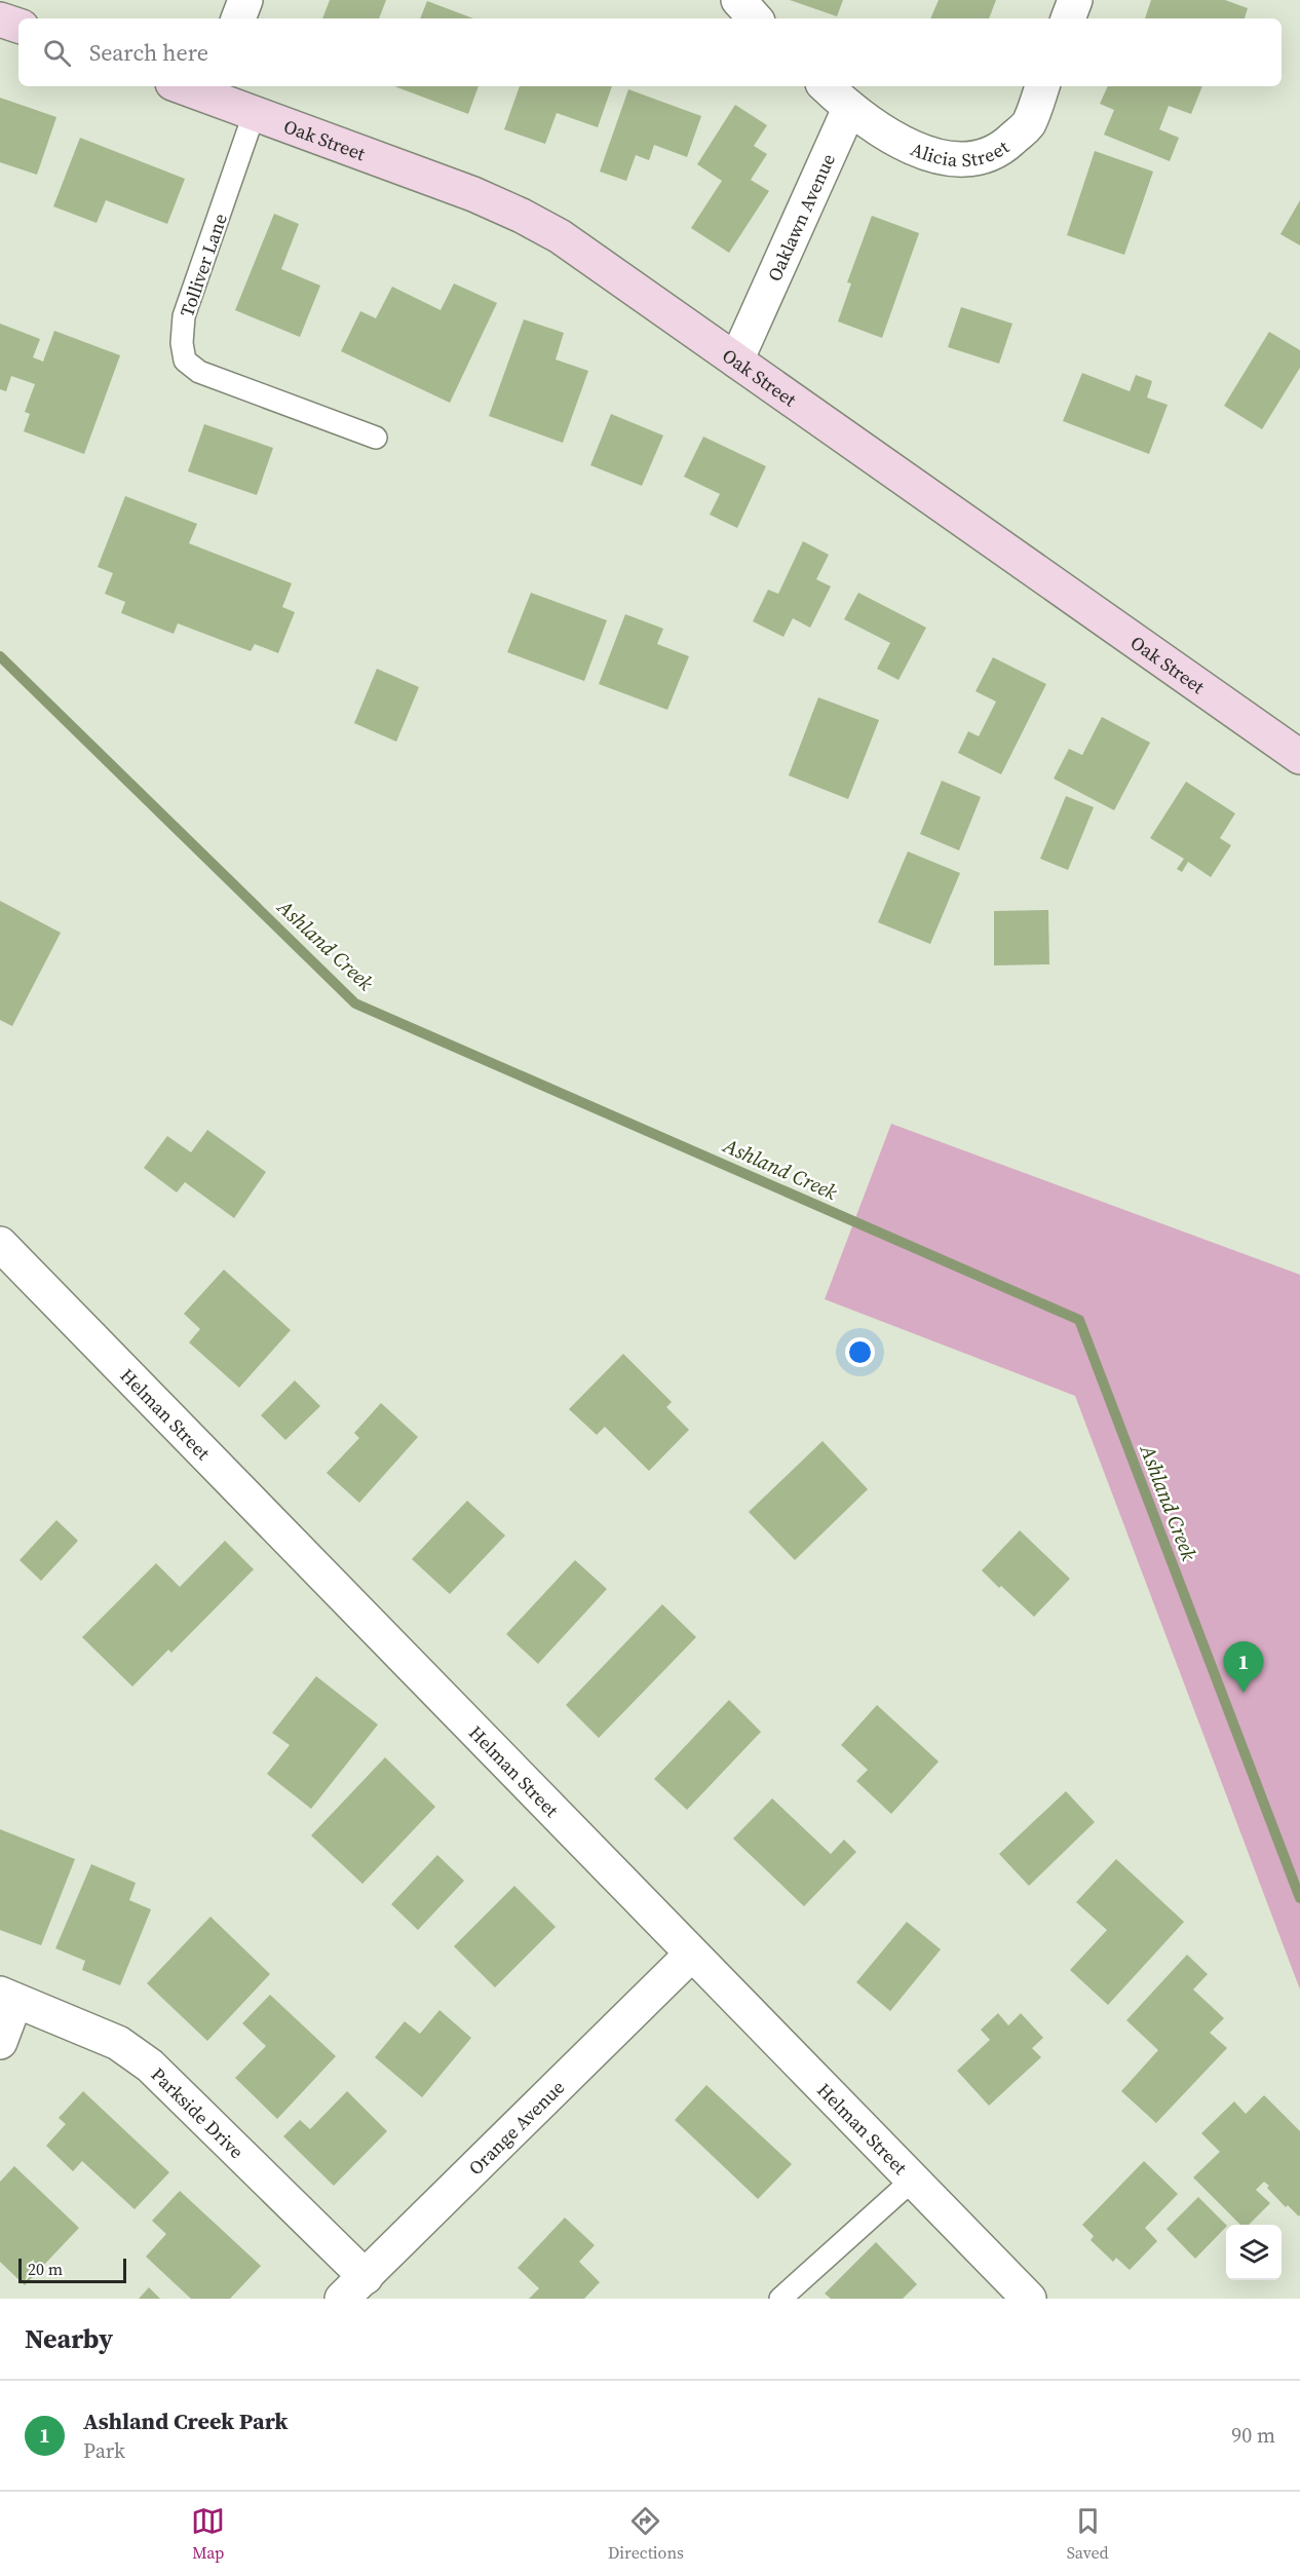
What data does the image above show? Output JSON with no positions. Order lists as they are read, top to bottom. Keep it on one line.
{"streets":{"street":["Oak Street","Alicia Street","Oaklawn Avenue","Helman Street","Parkside Drive","Orange Avenue"],"lane":["Tolliver Lane"]},"crossings":[["Oak Street","Oaklawn Avenue"],["Oak Street","Tolliver Lane"],["Alicia Street","Oaklawn Avenue"],["Helman Street","Orange Avenue"],["Parkside Drive","Orange Avenue"]],"water":["Ashland Creek"],"scale_bar":"20 m","page":{"search":"Search here","pins":"1","scale":"20 m","heading":"Nearby","list":[{"mark":"1","name":"Ashland Creek Park","note":"Park","value":"90 m"}],"nav":["Map","Directions","Saved"]}}
